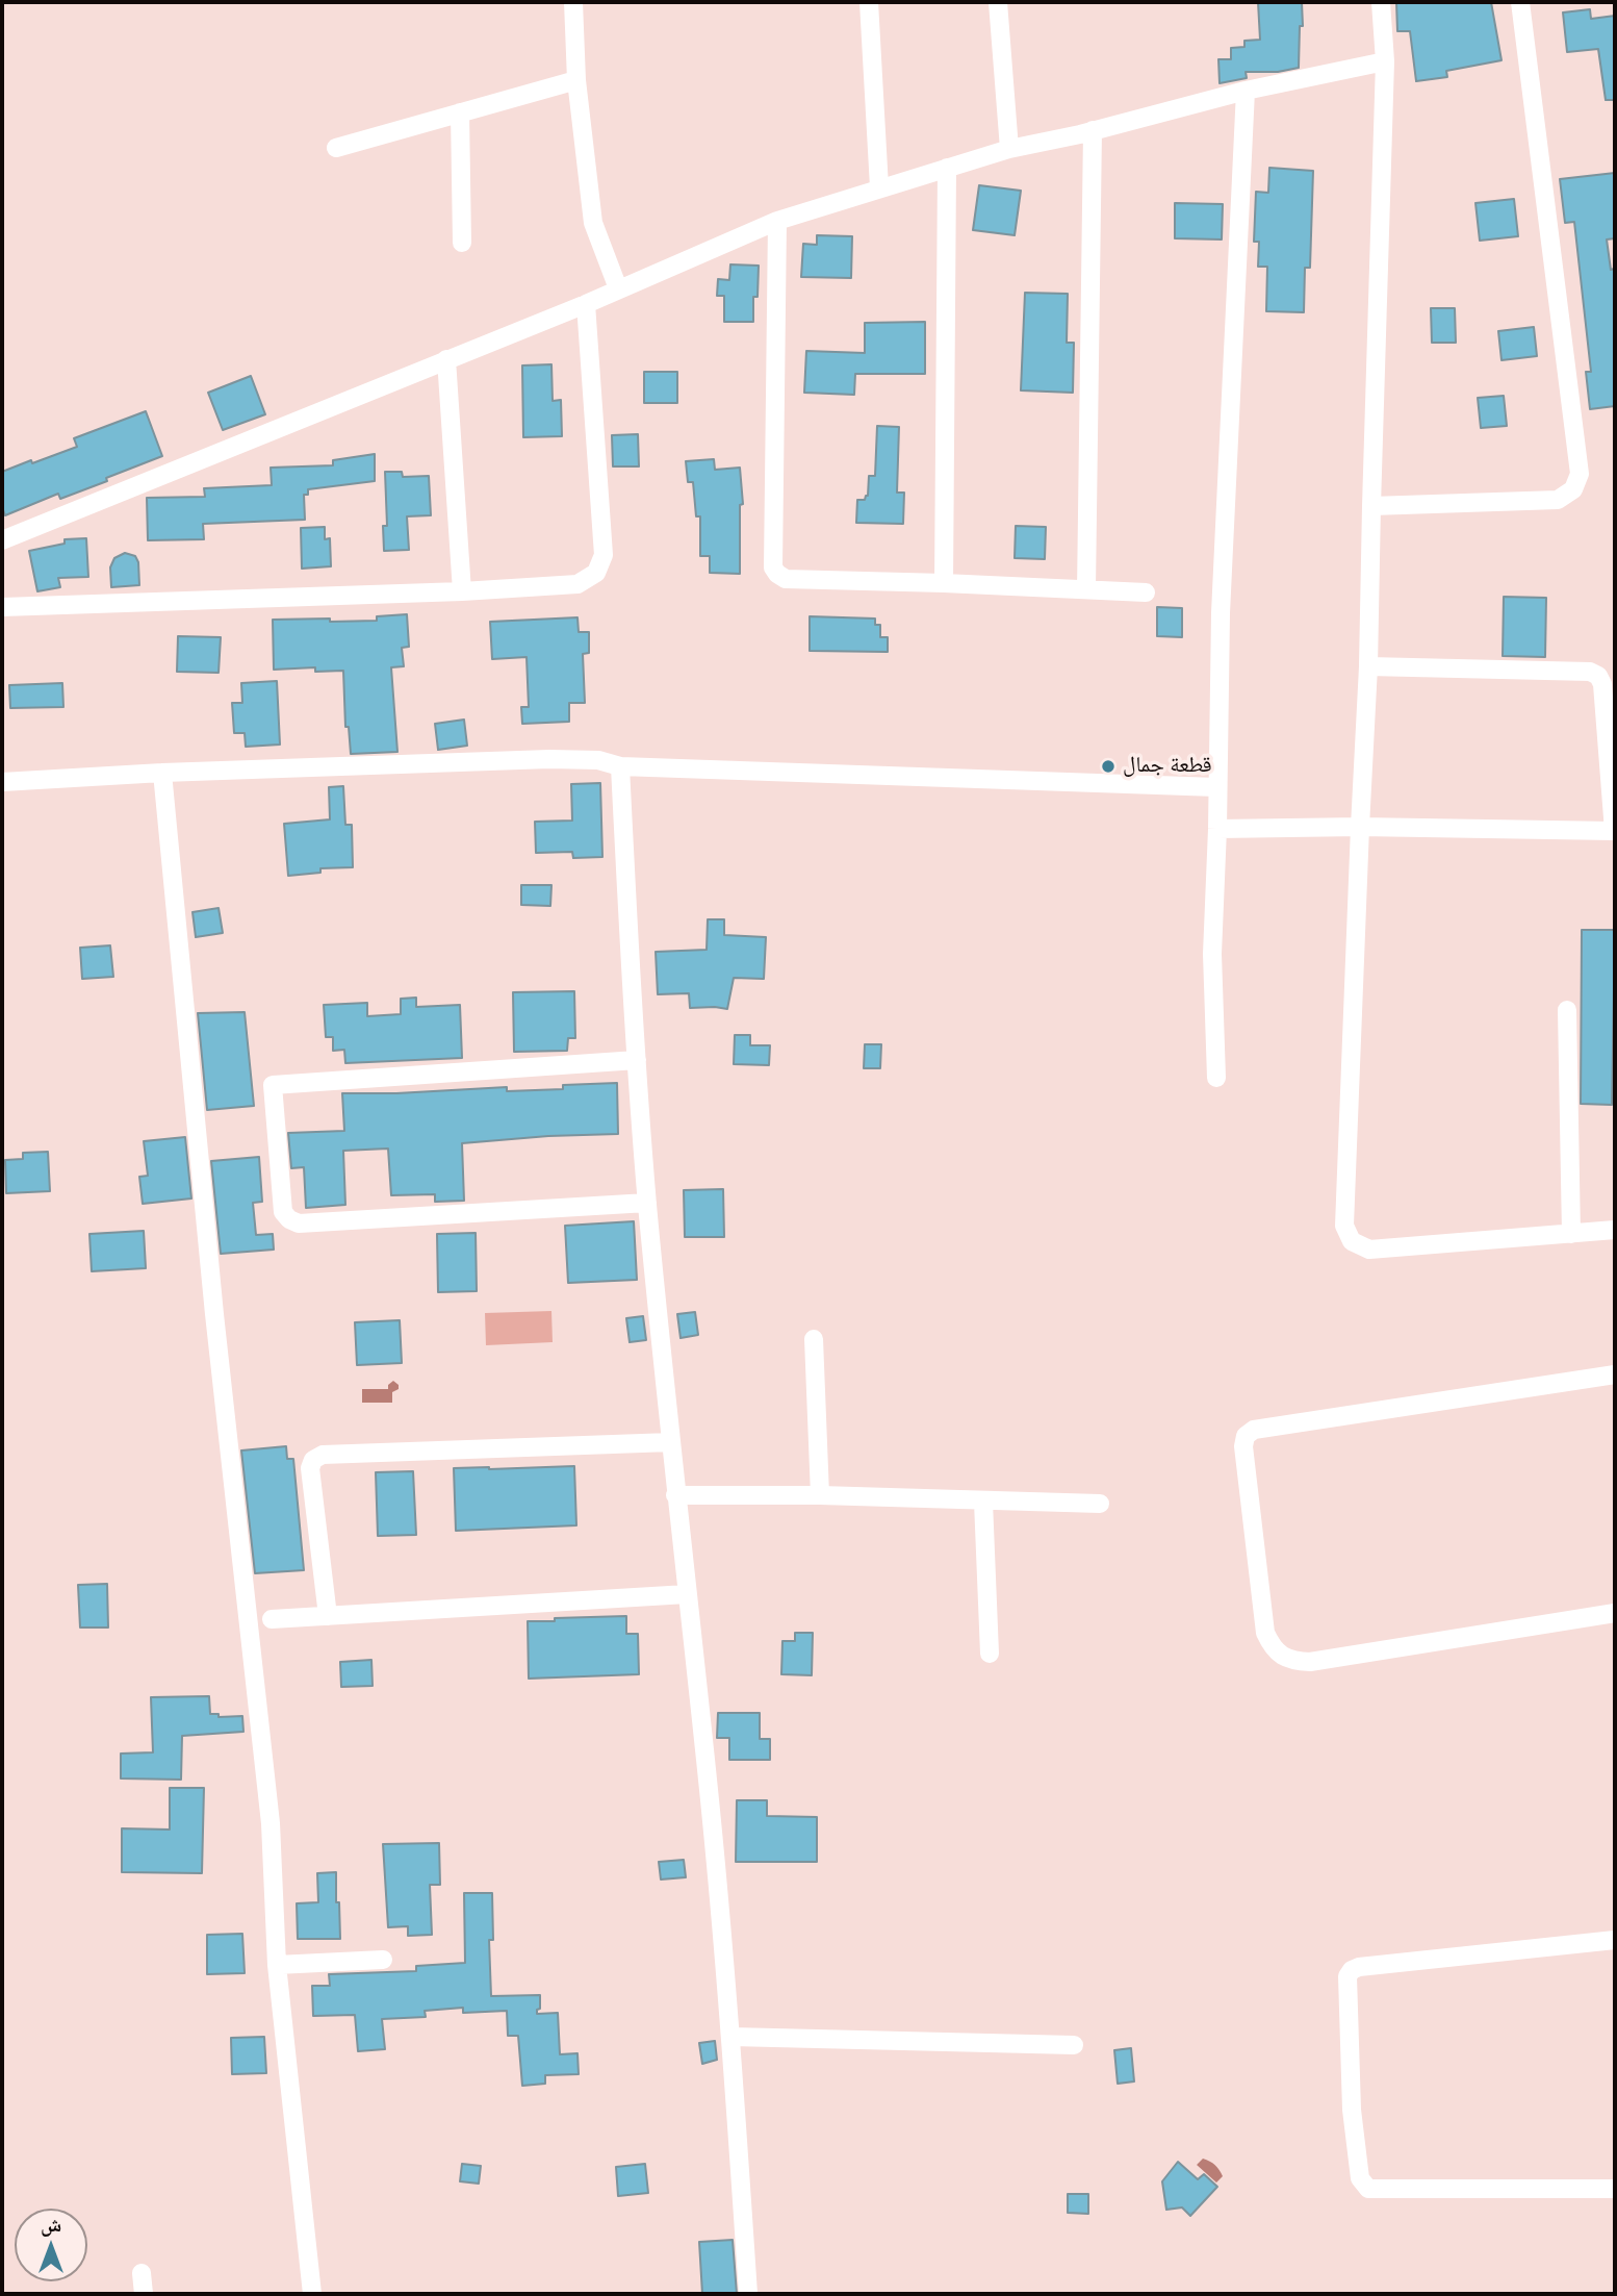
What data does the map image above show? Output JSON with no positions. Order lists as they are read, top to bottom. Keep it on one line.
{"places":["قطعة جمال"],"north":"top"}
